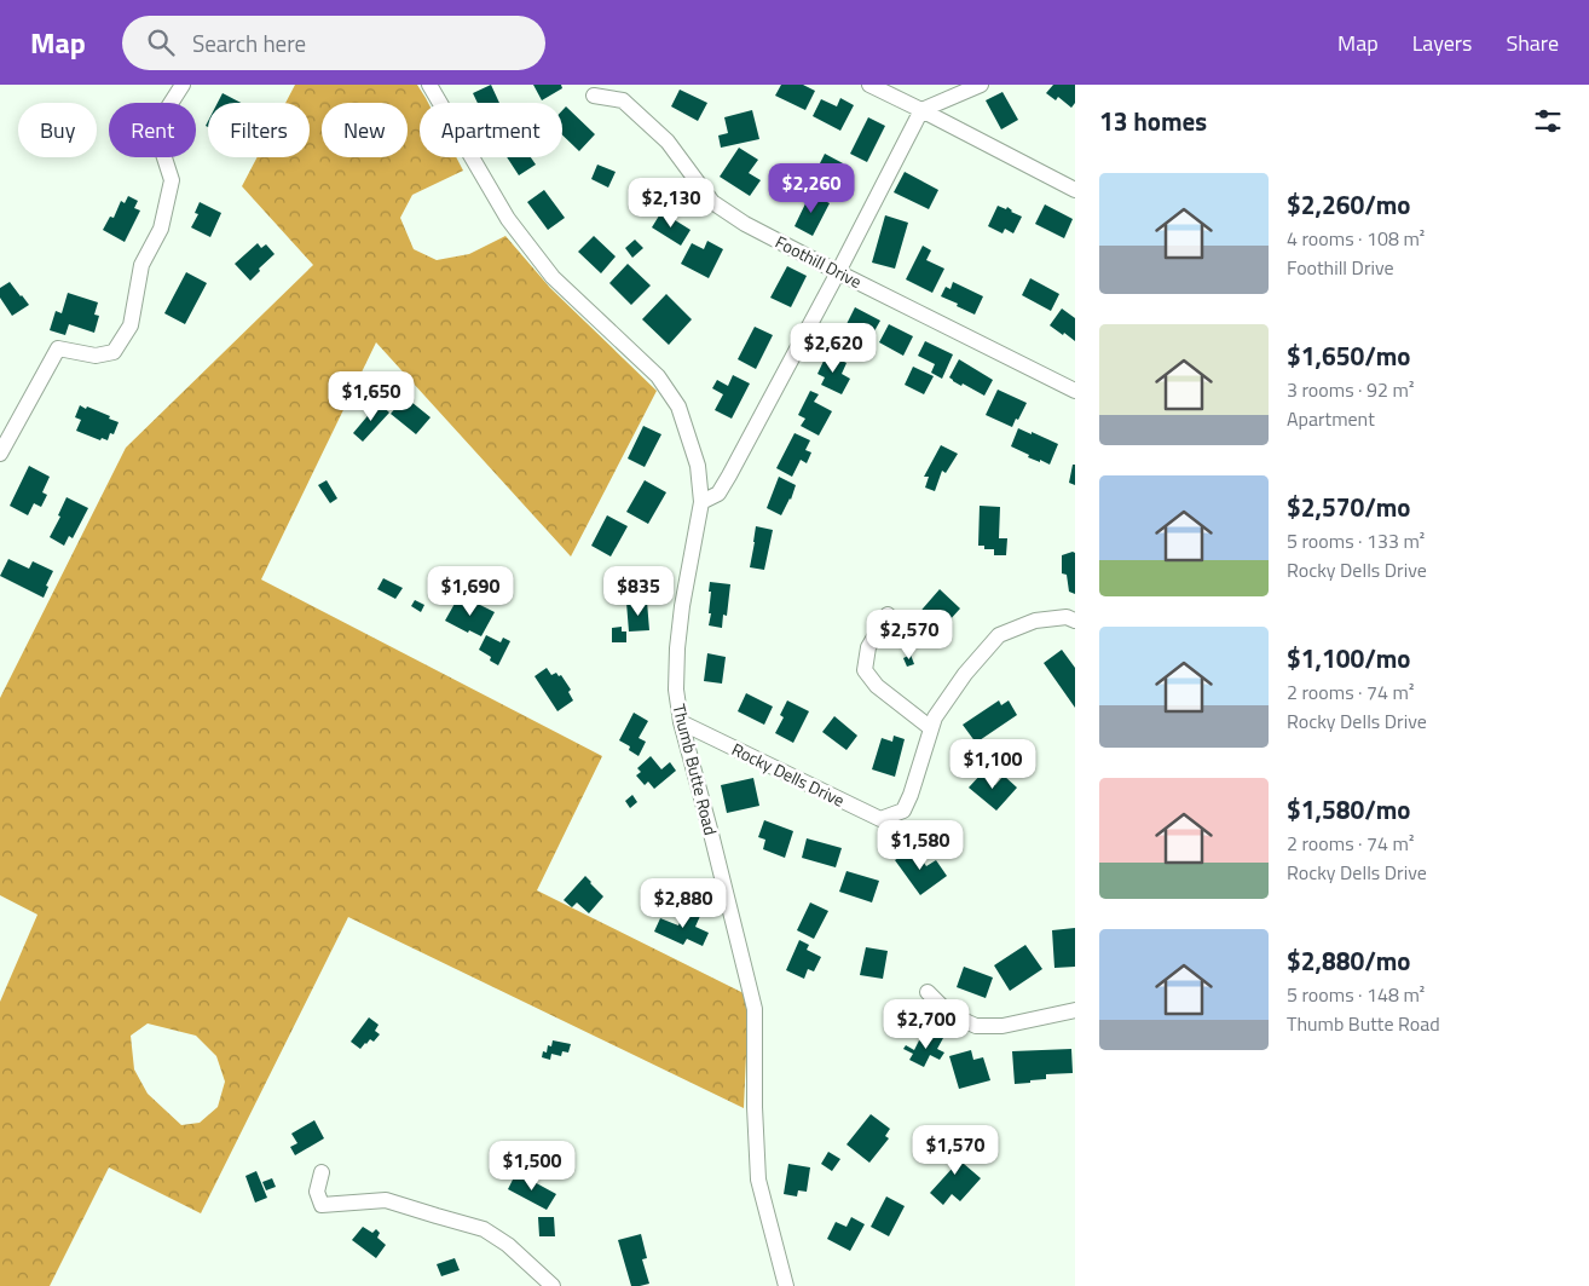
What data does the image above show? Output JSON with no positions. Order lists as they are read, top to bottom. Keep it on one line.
{"streets":{"street":["Foothill Drive","Thumb Butte Road","Rocky Dells Drive"]},"crossings":[["Thumb Butte Road","Rocky Dells Drive"]],"page":{"header":"Map","search":"Search here","nav":["Map","Layers","Share"],"heading":"13 homes","chip":["Buy","Rent","Filters","New","Apartment"],"list":[{"name":"$2,260/mo","note":"4 rooms · 108 m² · Foothill Drive"},{"name":"$1,650/mo","note":"3 rooms · 92 m² · Apartment"},{"name":"$2,570/mo","note":"5 rooms · 133 m² · Rocky Dells Drive"},{"name":"$1,100/mo","note":"2 rooms · 74 m² · Rocky Dells Drive"},{"name":"$1,580/mo","note":"2 rooms · 74 m² · Rocky Dells Drive"},{"name":"$2,880/mo","note":"5 rooms · 148 m² · Thumb Butte Road"}],"price":["$2,260","$2,130","$2,620","$1,650","$1,690","$835","$2,570","$1,100","$1,580","$2,880","$2,700","$1,570","$1,500"]}}
